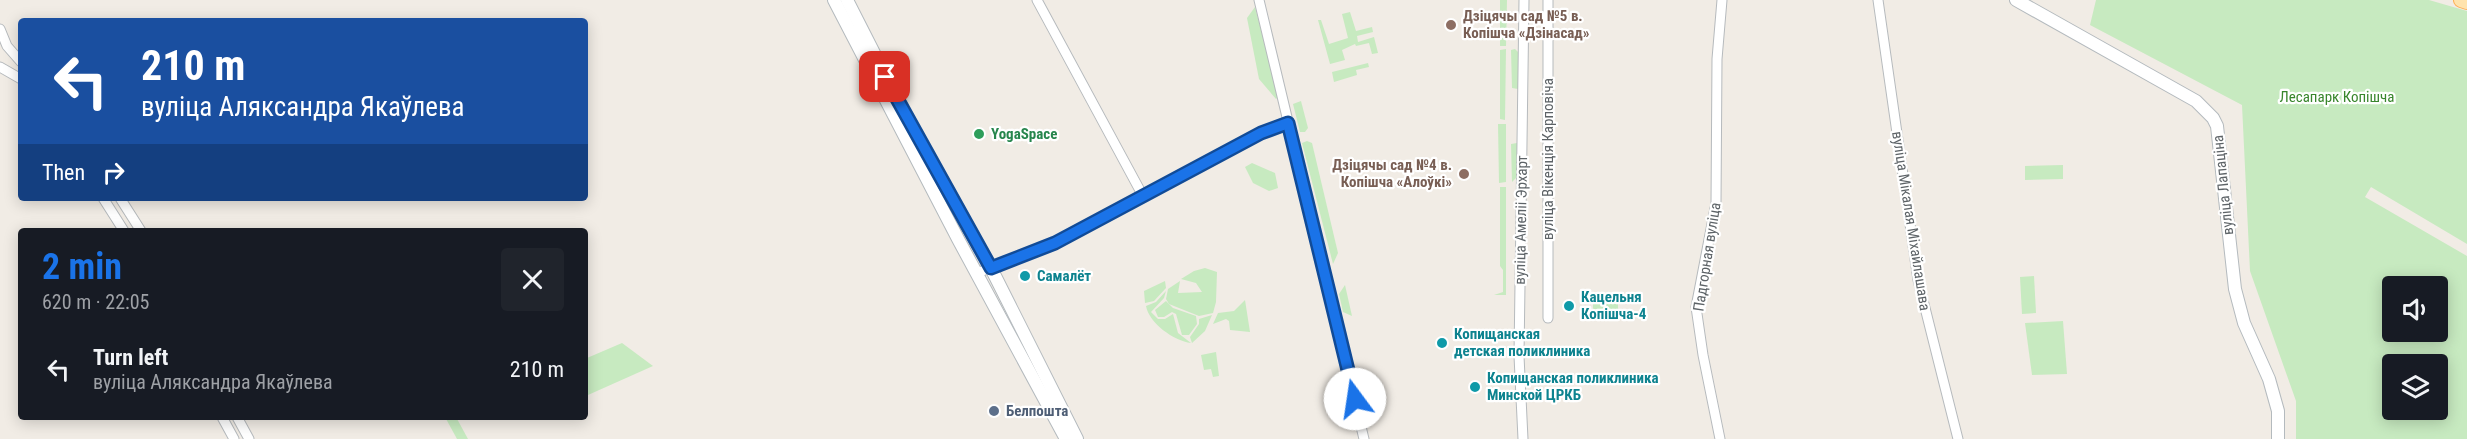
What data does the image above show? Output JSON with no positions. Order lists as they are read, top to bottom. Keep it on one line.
{"streets":{"main road":["вуліца Лапаціна"],"street":["вуліца Вікенція Карповіча","вуліца Амеліі Эрхарт","вуліца Мікалая Міхайлашава","Падгорная вуліца"]},"parks":["Лесапарк Копішча"],"places":["Дзіцячы сад №5 в. Копішча «Дзінасад»","YogaSpace","Дзіцячы сад №4 в. Копішча «Алоўкі»","Самалёт","Кацельня Копішча-4","Копищанская детская поликлиника","Копищанская поликлиника Минской ЦРКБ","Белпошта"],"page":{"turn":["210 m","вуліца Аляксандра Якаўлева"],"then":"Then","heading":["2 min","620 m · 22:05"],"list":[{"name":"Turn left","note":"вуліца Аляксандра Якаўлева","value":"210 m"}]}}
